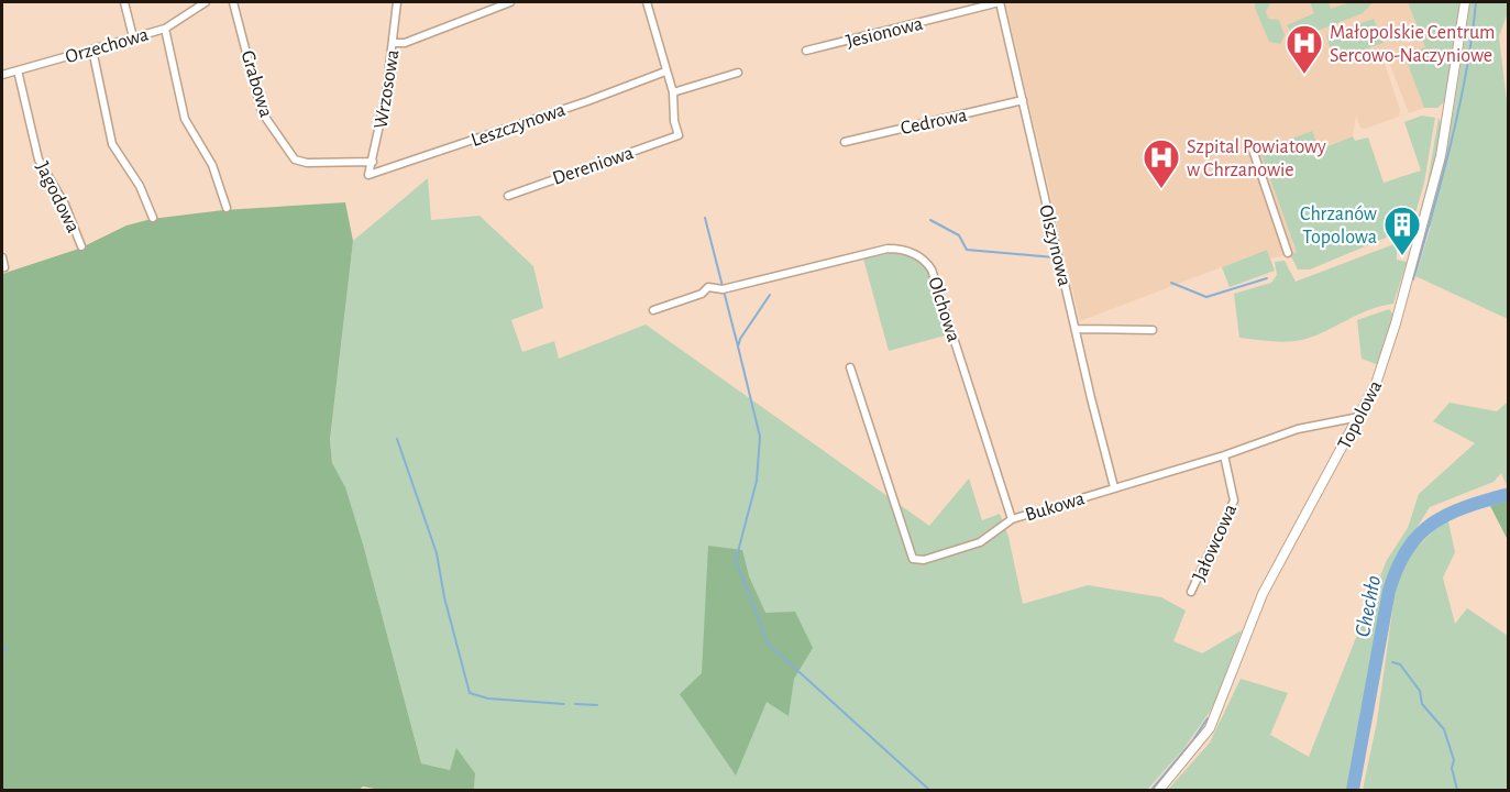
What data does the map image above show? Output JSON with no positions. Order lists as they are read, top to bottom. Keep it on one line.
{"streets":{"street":["Jesionowa","Orzechowa","Grabowa","Wrzosowa","Cedrowa","Leszczynowa","Dereniowa","Jagodowa","Olszynowa","Olchowa","Topolowa","Bukowa","Jałowcowa"]},"crossings":[["Jesionowa","Olszynowa"],["Orzechowa","Jagodowa"],["Grabowa","Wrzosowa"],["Wrzosowa","Leszczynowa"],["Cedrowa","Olszynowa"],["Olszynowa","Bukowa"],["Olchowa","Bukowa"],["Topolowa","Bukowa"],["Bukowa","Jałowcowa"]],"water":["Chechło"],"places":{"hospital":["Małopolskie Centrum Sercowo-Naczyniowe","Szpital Powiatowy w Chrzanowie"],"building":["Chrzanów Topolowa"]}}
